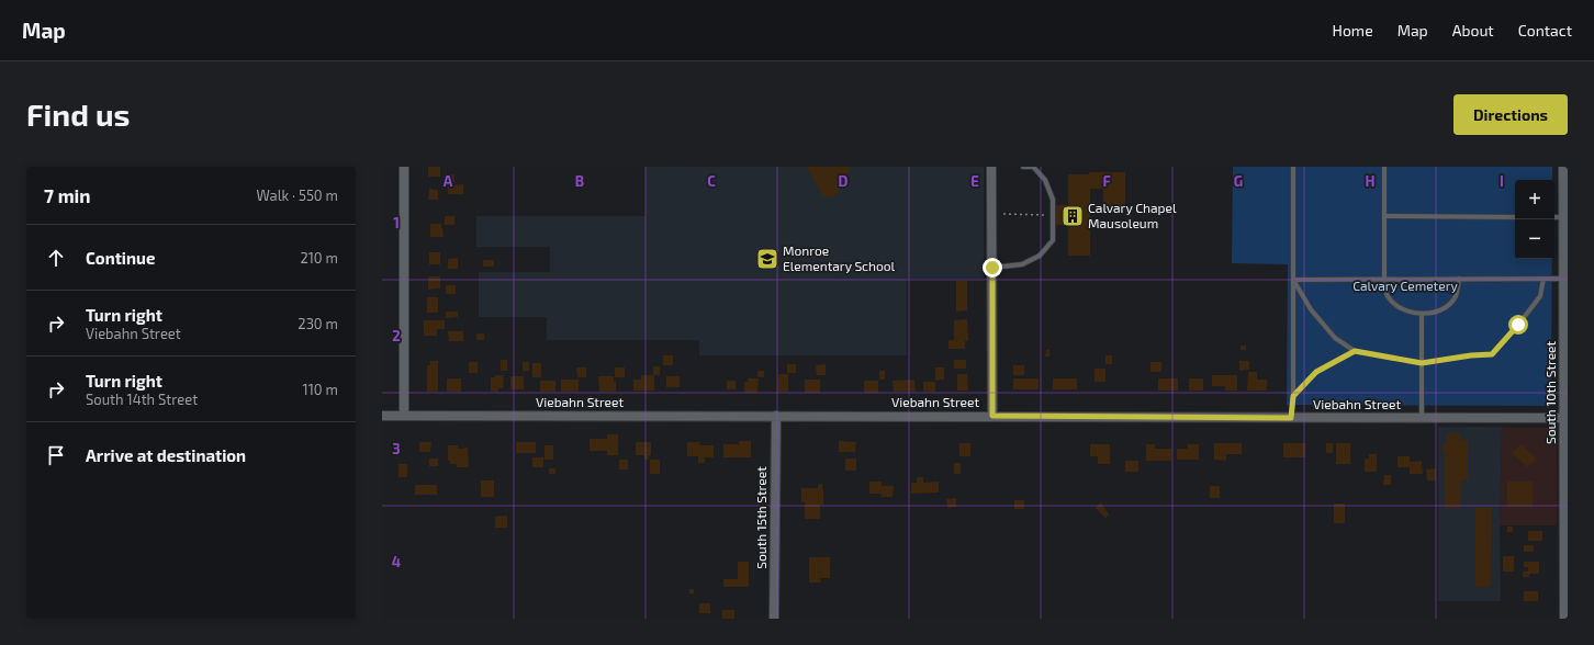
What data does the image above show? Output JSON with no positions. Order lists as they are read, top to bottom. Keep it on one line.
{"streets":{"street":["South 10th Street","Viebahn Street","South 15th Street"]},"crossings":[["South 10th Street","Viebahn Street"],["Viebahn Street","South 15th Street"]],"parks":["Calvary Cemetery"],"places":{"building":["Calvary Chapel Mausoleum"],"school or university":["Monroe Elementary School"]},"page":{"header":"Map","nav":["Home","Map","About","Contact"],"buttons":"Directions","title":"Find us","heading":["7 min","Walk · 550 m"],"map_buttons":["+","−"],"list":[["Continue","210 m"],["Turn right","Viebahn Street","230 m"],["Turn right","South 14th Street","110 m"],"Arrive at destination"]},"grid":{"columns":["A","B","C","D","E","F","G","H","I"],"rows":["1","2","3","4"]}}
